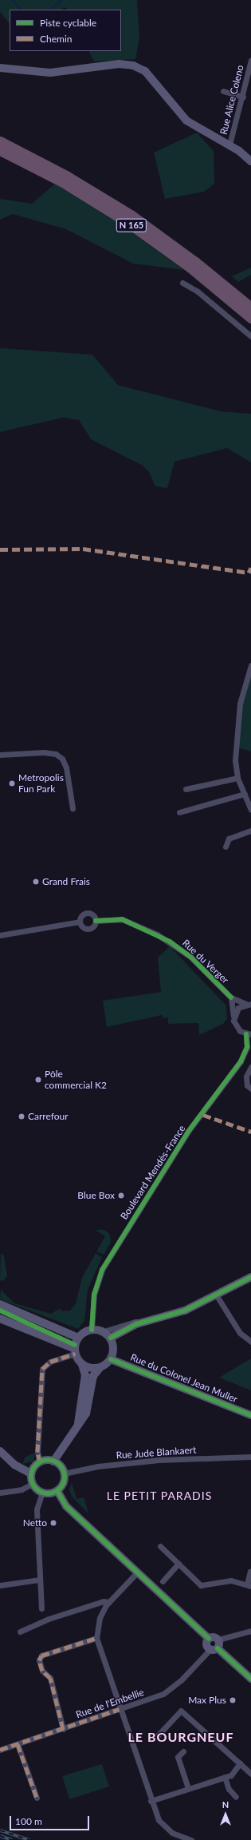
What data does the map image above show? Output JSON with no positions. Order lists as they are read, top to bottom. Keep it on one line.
{"streets":{"highway":["N 165"],"main road":["Rue du Colonel Jean Muller"],"street":["Rue Alice Coleno","Rue du Verger","Boulevard Mendès-France","Rue Jude Blankaert","Rue de l'Embellie"]},"crossings":[["Boulevard Mendès-France","Rue du Colonel Jean Muller"]],"districts":["LE PETIT PARADIS","LE BOURGNEUF"],"places":["Metropolis Fun Park","Grand Frais","Pôle commercial K2","Carrefour","Blue Box","Netto","Max Plus"],"legend":["Piste cyclable","Chemin"],"scale_bar":"100 m","north":"top"}
